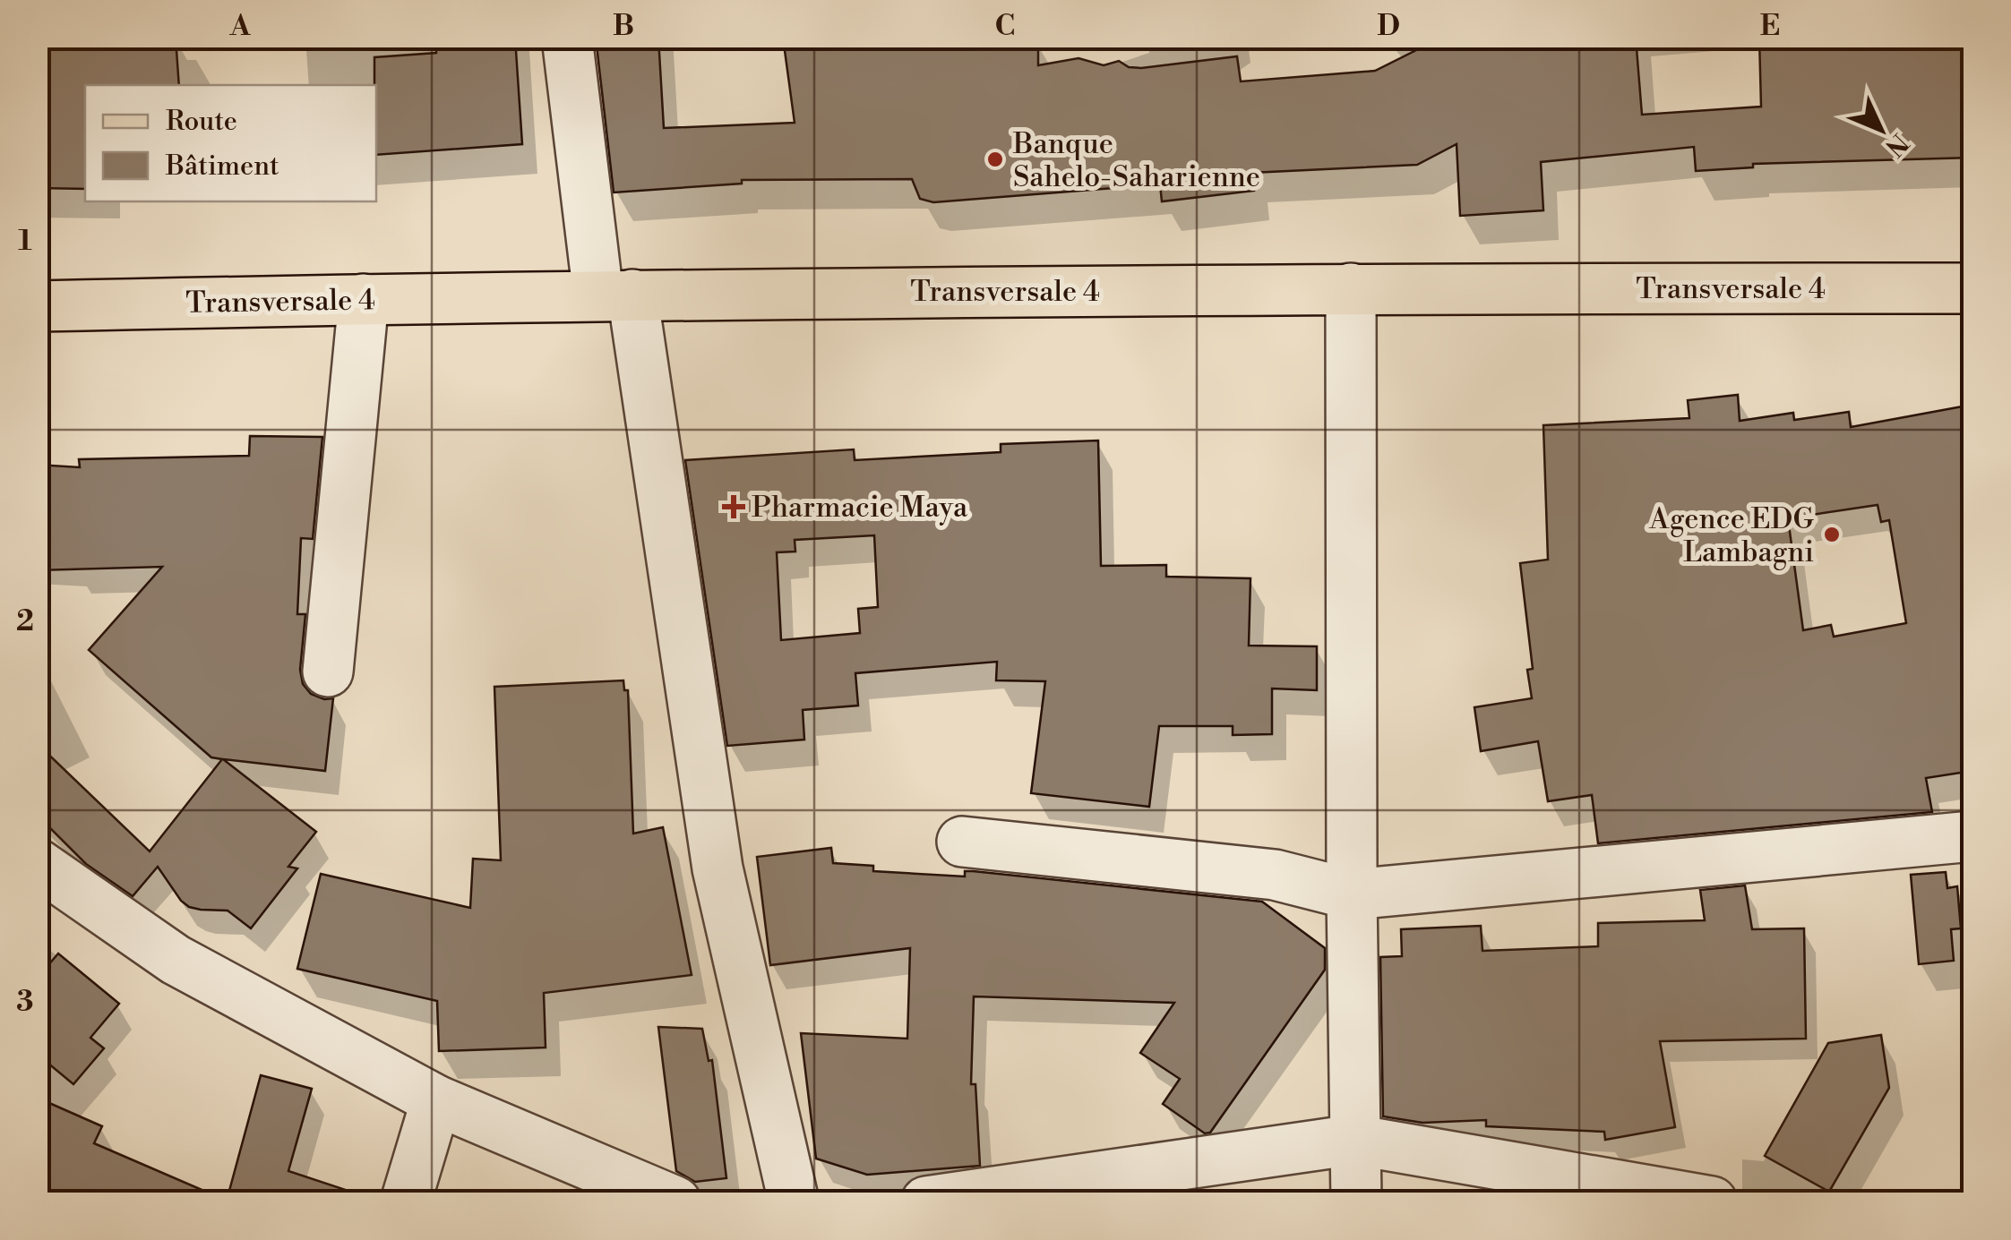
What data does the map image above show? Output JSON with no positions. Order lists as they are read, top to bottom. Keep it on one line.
{"streets":{"main road":["Transversale 4"]},"places":{"other":["Banque Sahelo-Saharienne","Agence EDG Lambagni"],"health":["Pharmacie Maya"]},"legend":["Route","Bâtiment"],"north":"bottom right","grid":{"columns":["A","B","C","D","E"],"rows":["1","2","3"]}}
